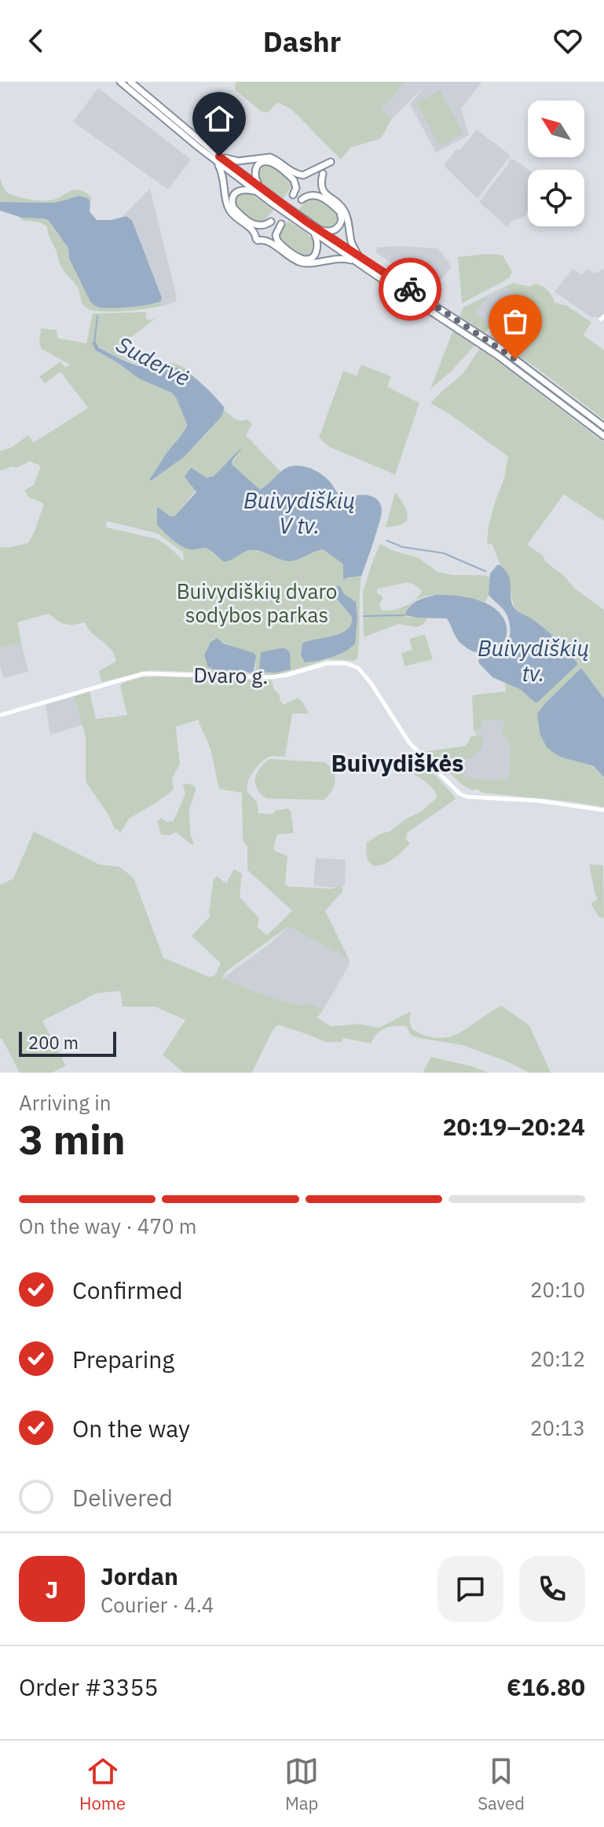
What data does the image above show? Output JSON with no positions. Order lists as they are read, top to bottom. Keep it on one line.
{"streets":{"main road":["Dvaro g."]},"districts":["Buivydiškės"],"water":["Sudervė","Buivydiškių V tv.","Buivydiškių tv."],"parks":["Buivydiškių dvaro sodybos parkas"],"scale_bar":"200 m","north":"top left","page":{"header":"Dashr","scale":"200 m","heading":["3 min","Arriving in","20:19–20:24"],"panel":["Jordan","Courier · 4.4","Order #3355","€16.80"],"bar":"On the way · 470 m","list":[["Confirmed","20:10"],["Preparing","20:12"],["On the way","20:13"],"Delivered"],"round":"J","tabs":["Home","Map","Saved"]}}
